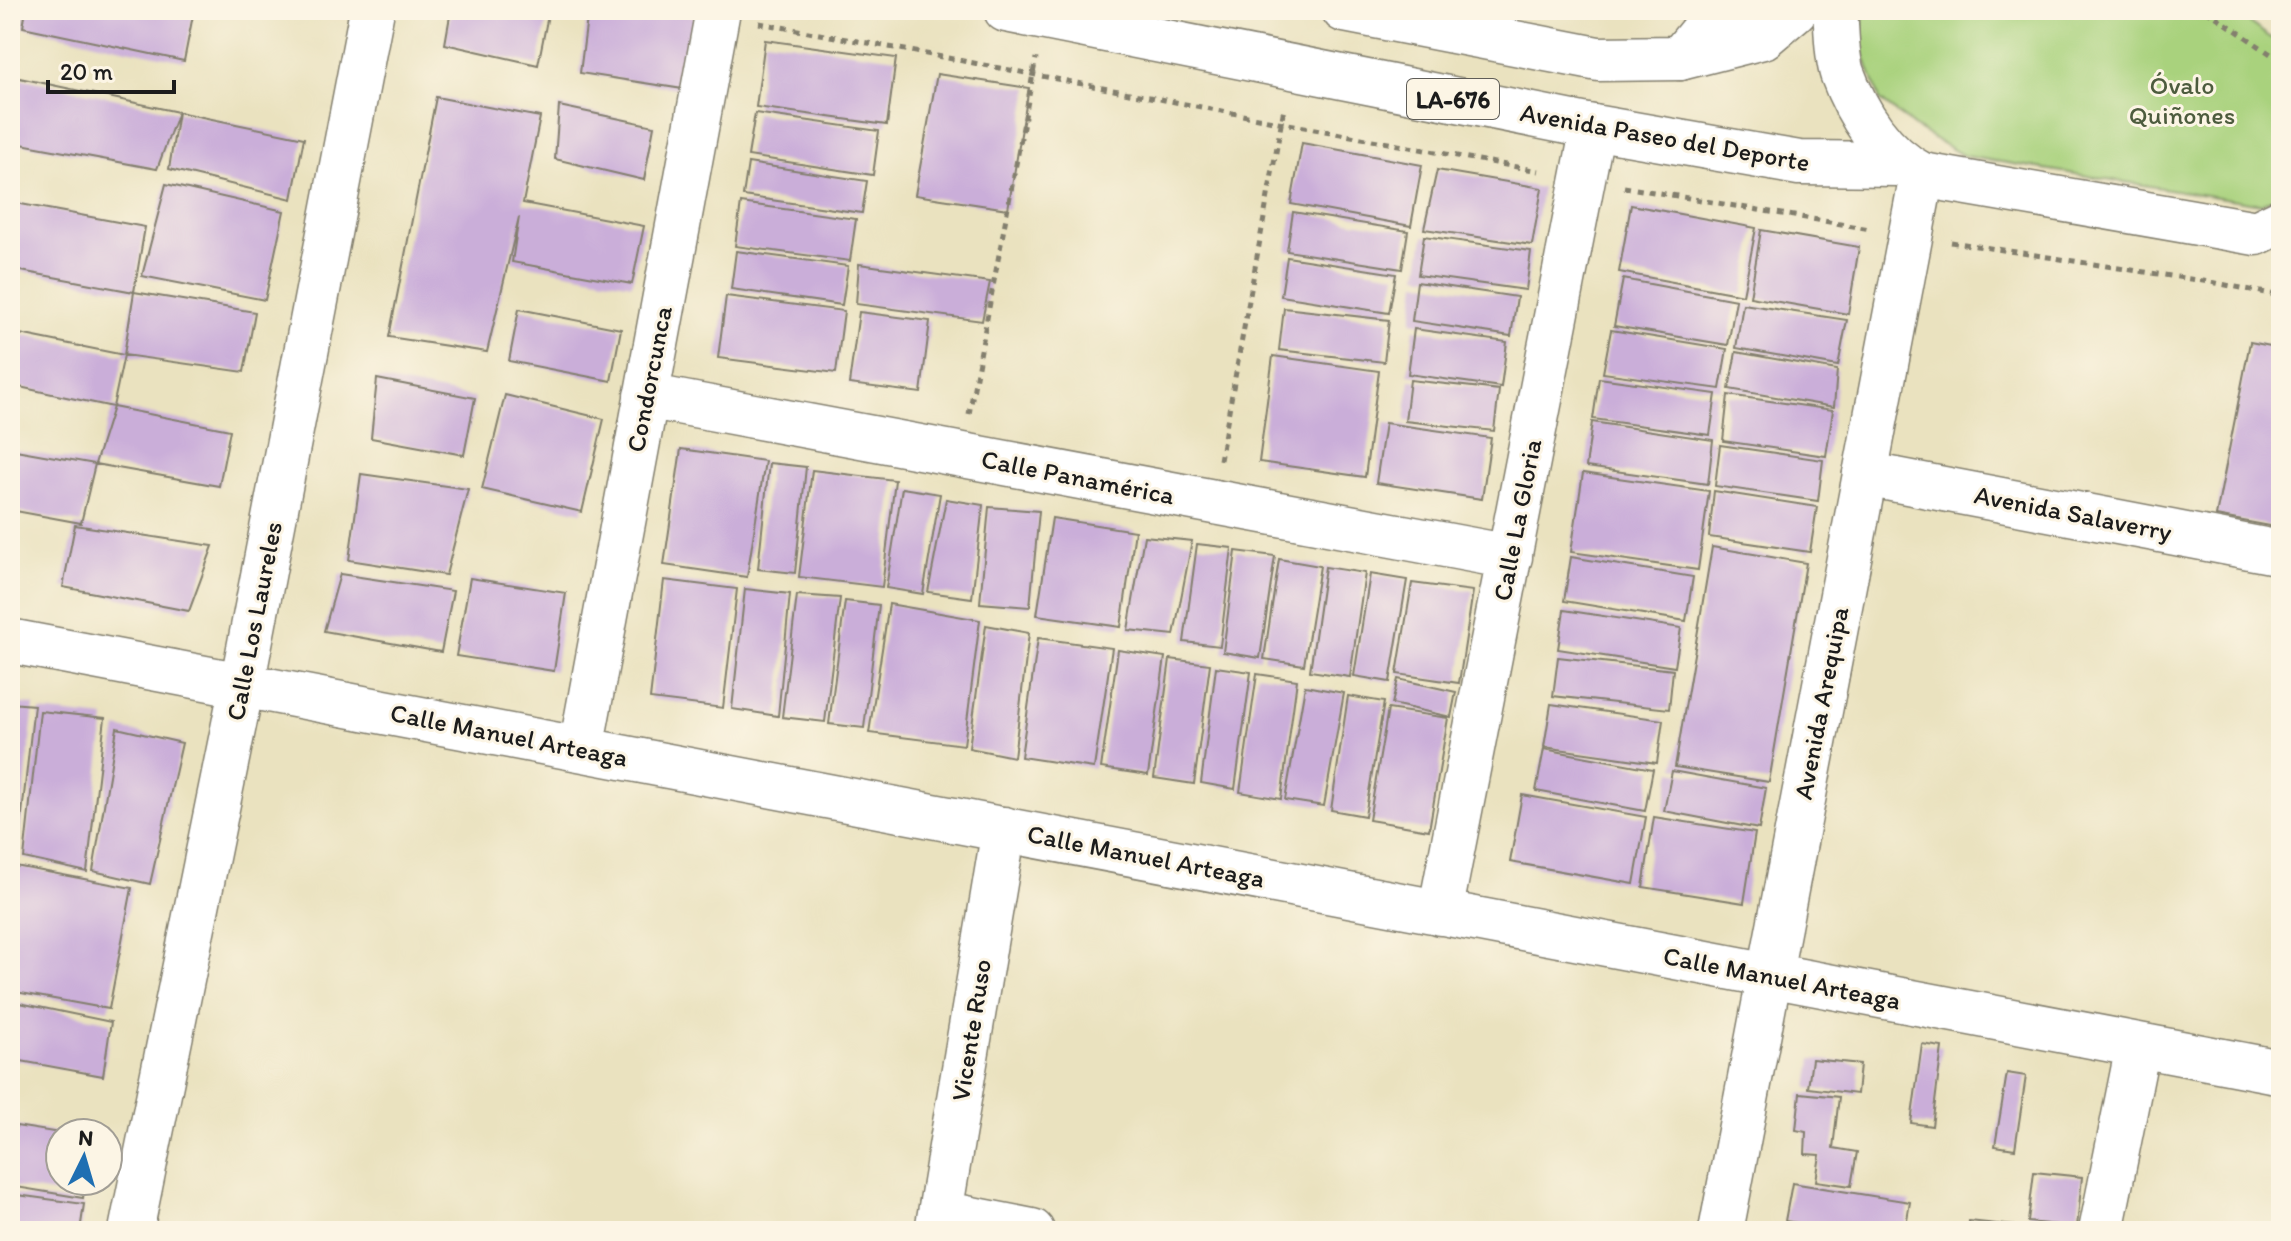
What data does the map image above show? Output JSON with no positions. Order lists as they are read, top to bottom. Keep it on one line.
{"streets":{"street":["LA-676","Avenida Paseo del Deporte","Condorcunca","Calle Panamérica","Avenida Salaverry","Calle La Gloria","Calle Los Laureles","Avenida Arequipa","Calle Manuel Arteaga","Vicente Ruso"]},"crossings":[["LA-676","Avenida Paseo del Deporte"],["LA-676","Avenida Arequipa"],["Avenida Paseo del Deporte","Calle La Gloria"],["Avenida Paseo del Deporte","Avenida Arequipa"],["Condorcunca","Calle Panamérica"],["Condorcunca","Calle Manuel Arteaga"],["Calle Panamérica","Calle La Gloria"],["Avenida Salaverry","Avenida Arequipa"],["Calle La Gloria","Calle Manuel Arteaga"],["Calle Los Laureles","Calle Manuel Arteaga"],["Avenida Arequipa","Calle Manuel Arteaga"],["Calle Manuel Arteaga","Vicente Ruso"]],"parks":["Óvalo Quiñones"],"scale_bar":"20 m","north":"top"}
